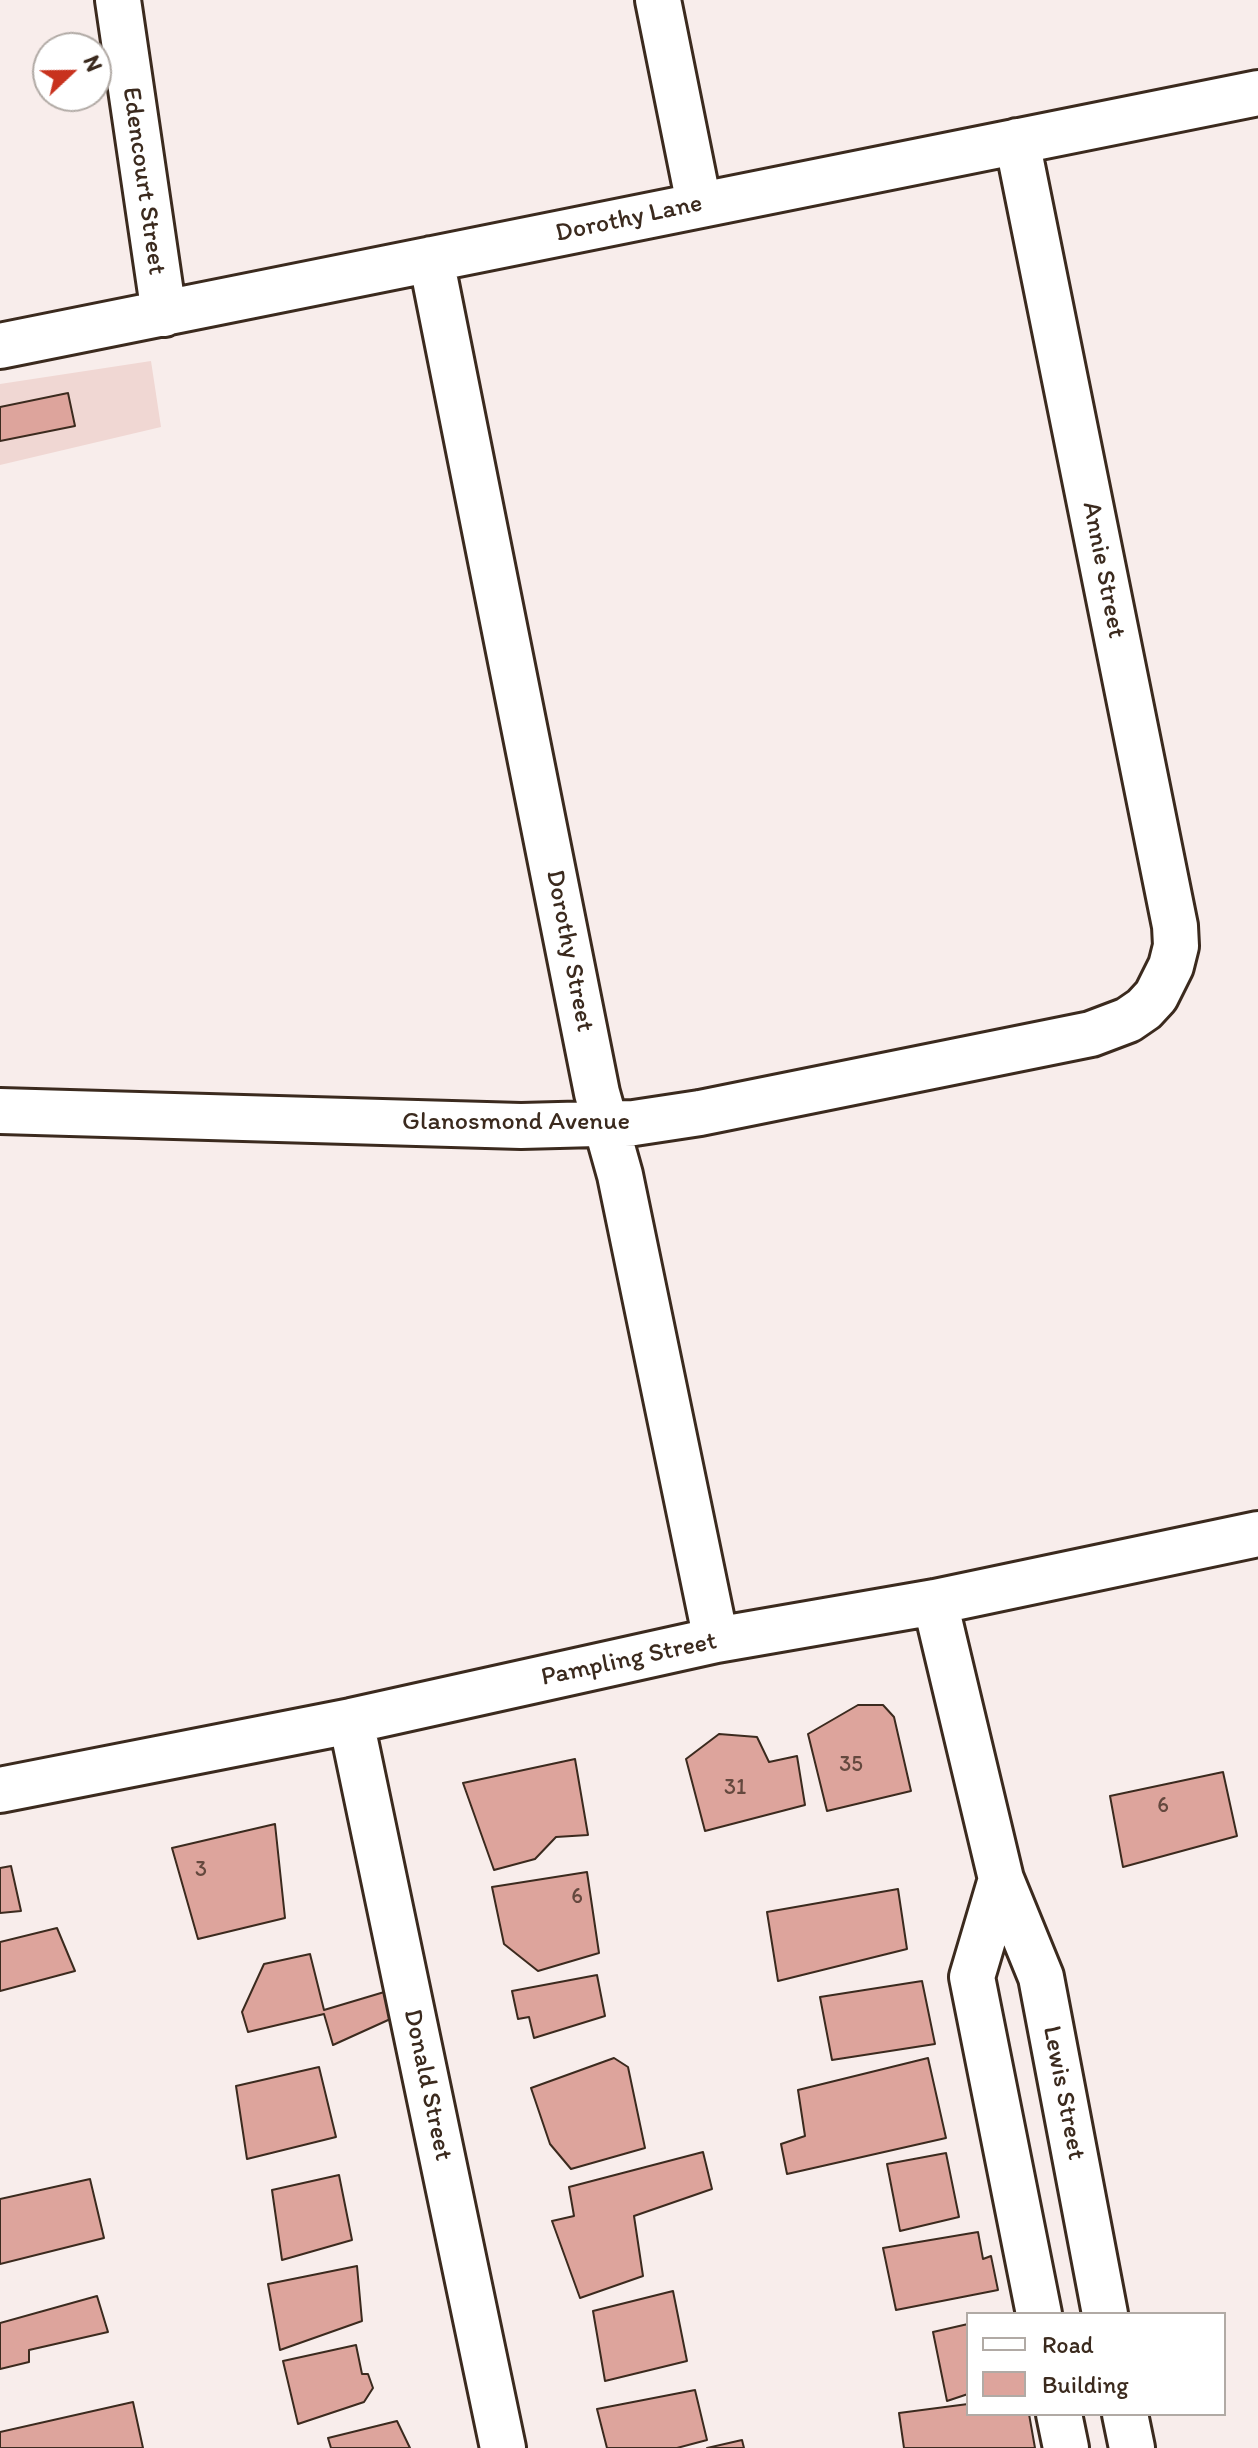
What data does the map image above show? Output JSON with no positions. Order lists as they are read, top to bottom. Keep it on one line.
{"streets":{"street":["Edencourt Street","Dorothy Lane","Annie Street","Dorothy Street","Glanosmond Avenue","Pampling Street","Donald Street","Lewis Street"]},"crossings":[["Edencourt Street","Dorothy Lane"],["Dorothy Lane","Annie Street"],["Dorothy Lane","Dorothy Street"],["Annie Street","Glanosmond Avenue"],["Dorothy Street","Glanosmond Avenue"],["Dorothy Street","Pampling Street"],["Pampling Street","Donald Street"],["Pampling Street","Lewis Street"]],"house_numbers":["35","31","6","3","6"],"legend":["Road","Building"],"north":"right"}
